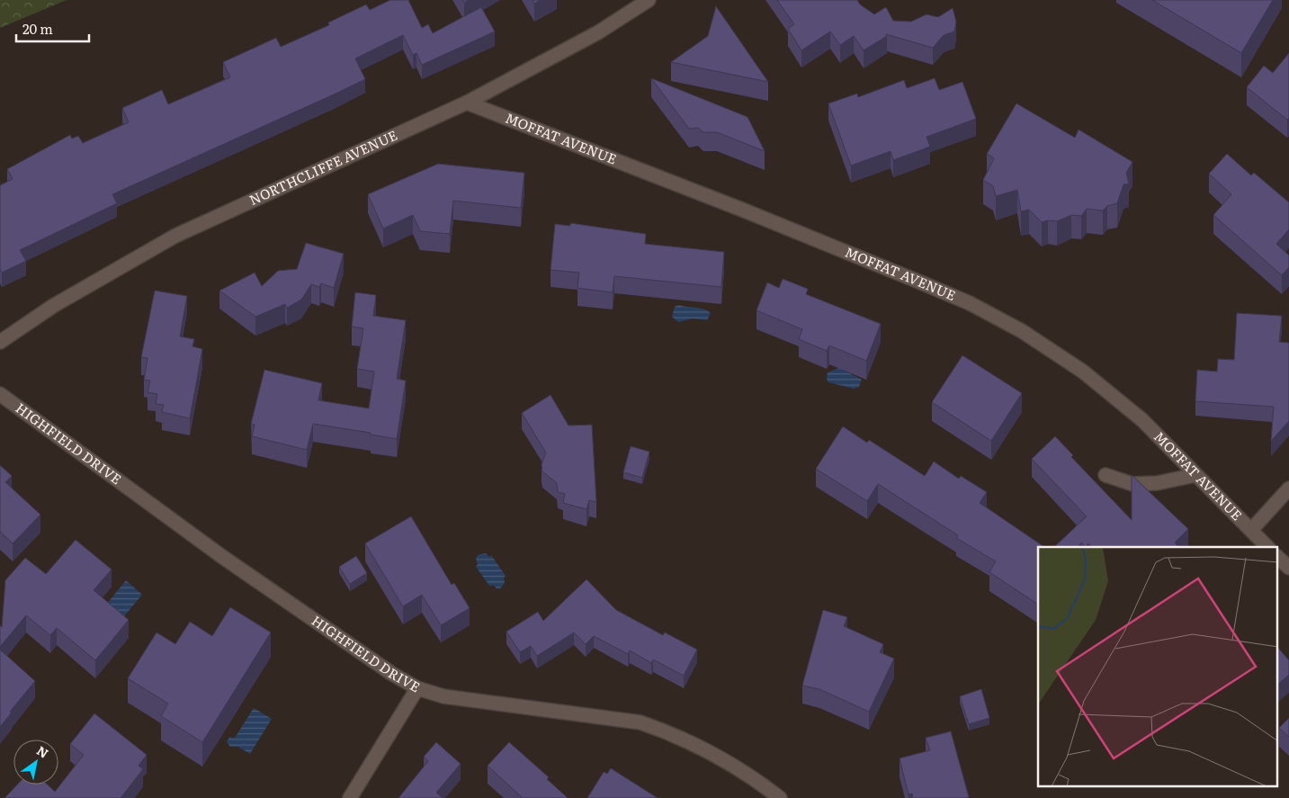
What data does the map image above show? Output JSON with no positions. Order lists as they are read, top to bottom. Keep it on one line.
{"streets":{"street":["MOFFAT AVENUE","NORTHCLIFFE AVENUE","HIGHFIELD DRIVE"]},"crossings":[["MOFFAT AVENUE","NORTHCLIFFE AVENUE"]],"scale_bar":"20 m","north":"top right"}
